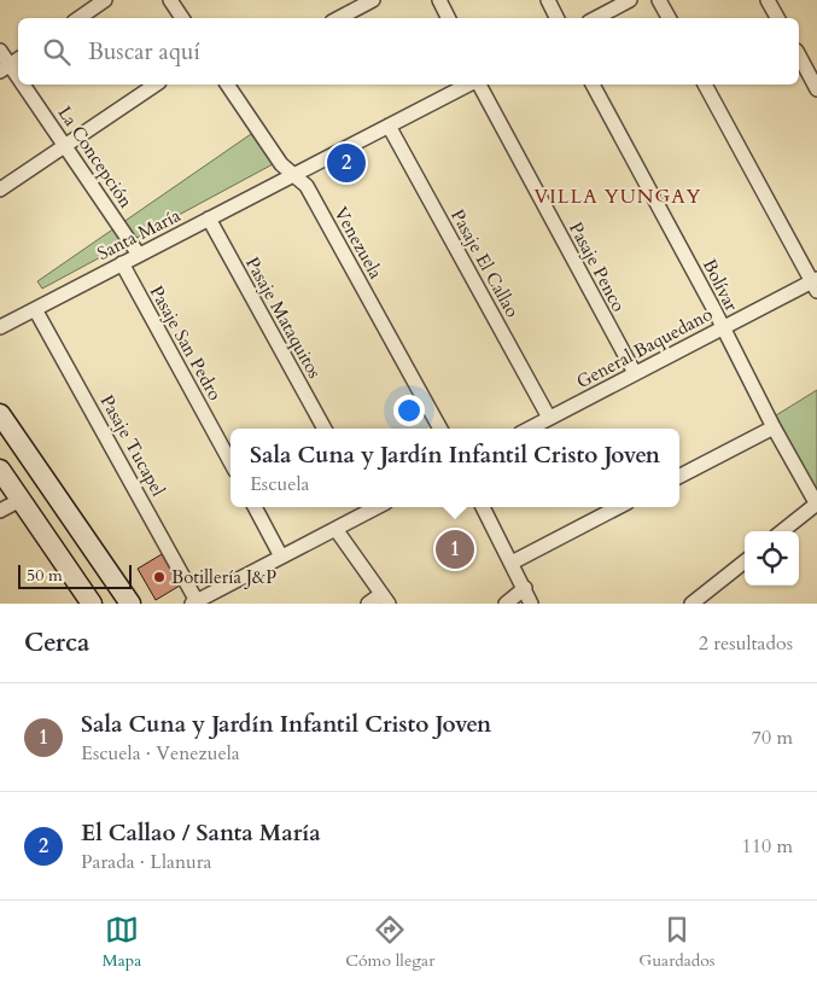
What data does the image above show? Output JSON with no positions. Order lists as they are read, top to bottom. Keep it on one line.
{"streets":{"street":["La Concepción","Santa María","Venezuela","Pasaje El Callao","Pasaje Penco","Bolívar","Pasaje Mataquitos","Pasaje San Pedro","General Baquedano","Pasaje Tucapel"]},"crossings":[["La Concepción","Santa María"],["Santa María","Venezuela"],["Santa María","Pasaje El Callao"],["Santa María","Pasaje Mataquitos"],["Santa María","Pasaje San Pedro"],["Santa María","Pasaje Tucapel"],["Pasaje El Callao","General Baquedano"],["Pasaje Penco","General Baquedano"],["Bolívar","General Baquedano"]],"districts":["VILLA YUNGAY"],"places":["Botillería J&P"],"scale_bar":"50 m","page":{"search":"Buscar aquí","pins":["2","1"],"popup":["Sala Cuna y Jardín Infantil Cristo Joven","Escuela"],"scale":"50 m","heading":["Cerca","2 resultados"],"list":[{"mark":"1","name":"Sala Cuna y Jardín Infantil Cristo Joven","note":"Escuela · Venezuela","value":"70 m"},{"mark":"2","name":"El Callao / Santa María","note":"Parada · Llanura","value":"110 m"}],"nav":["Mapa","Cómo llegar","Guardados"]}}
